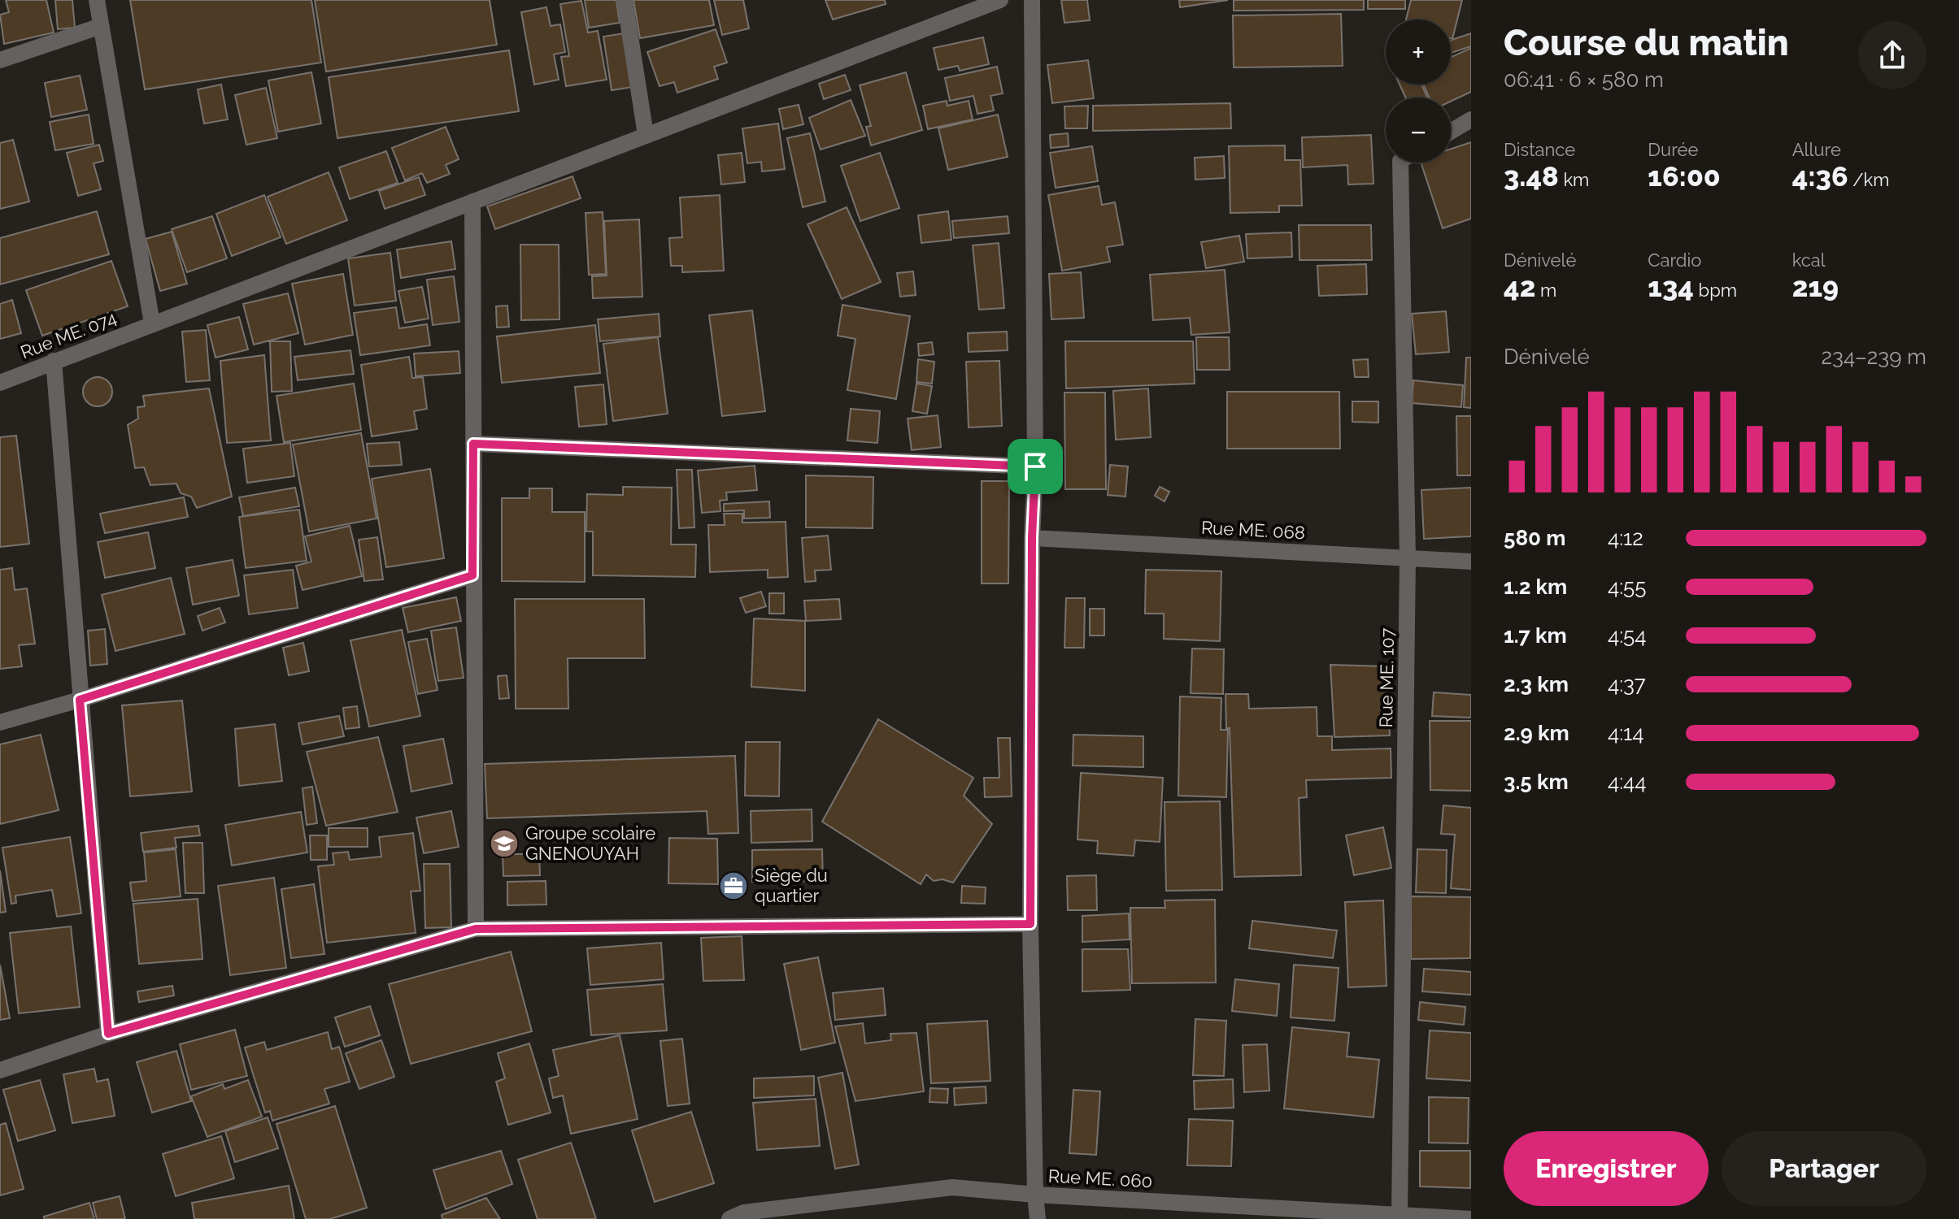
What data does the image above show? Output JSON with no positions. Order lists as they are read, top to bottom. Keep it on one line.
{"streets":{"street":["Rue ME. 074","Rue ME. 068","Rue ME. 107","Rue ME. 060"]},"crossings":[["Rue ME. 068","Rue ME. 107"],["Rue ME. 107","Rue ME. 060"]],"places":{"school or university":["Groupe scolaire GNENOUYAH"],"office":["Siège du quartier"]},"page":{"heading":["Course du matin","06:41 · 6 × 580 m"],"map_buttons":["+","−"],"stats":[["Distance","3.48 km"],["Durée","16:00"],["Allure","4:36 /km"],["Dénivelé","42 m"],["Cardio","134 bpm"],["kcal","219"]],"chart":["Dénivelé","234–239 m"],"list":[{"name":"580 m","note":"4:12"},{"name":"1.2 km","note":"4:55"},{"name":"1.7 km","note":"4:54"},{"name":"2.3 km","note":"4:37"},{"name":"2.9 km","note":"4:14"},{"name":"3.5 km","note":"4:44"}],"buttons":["Enregistrer","Partager"]}}
